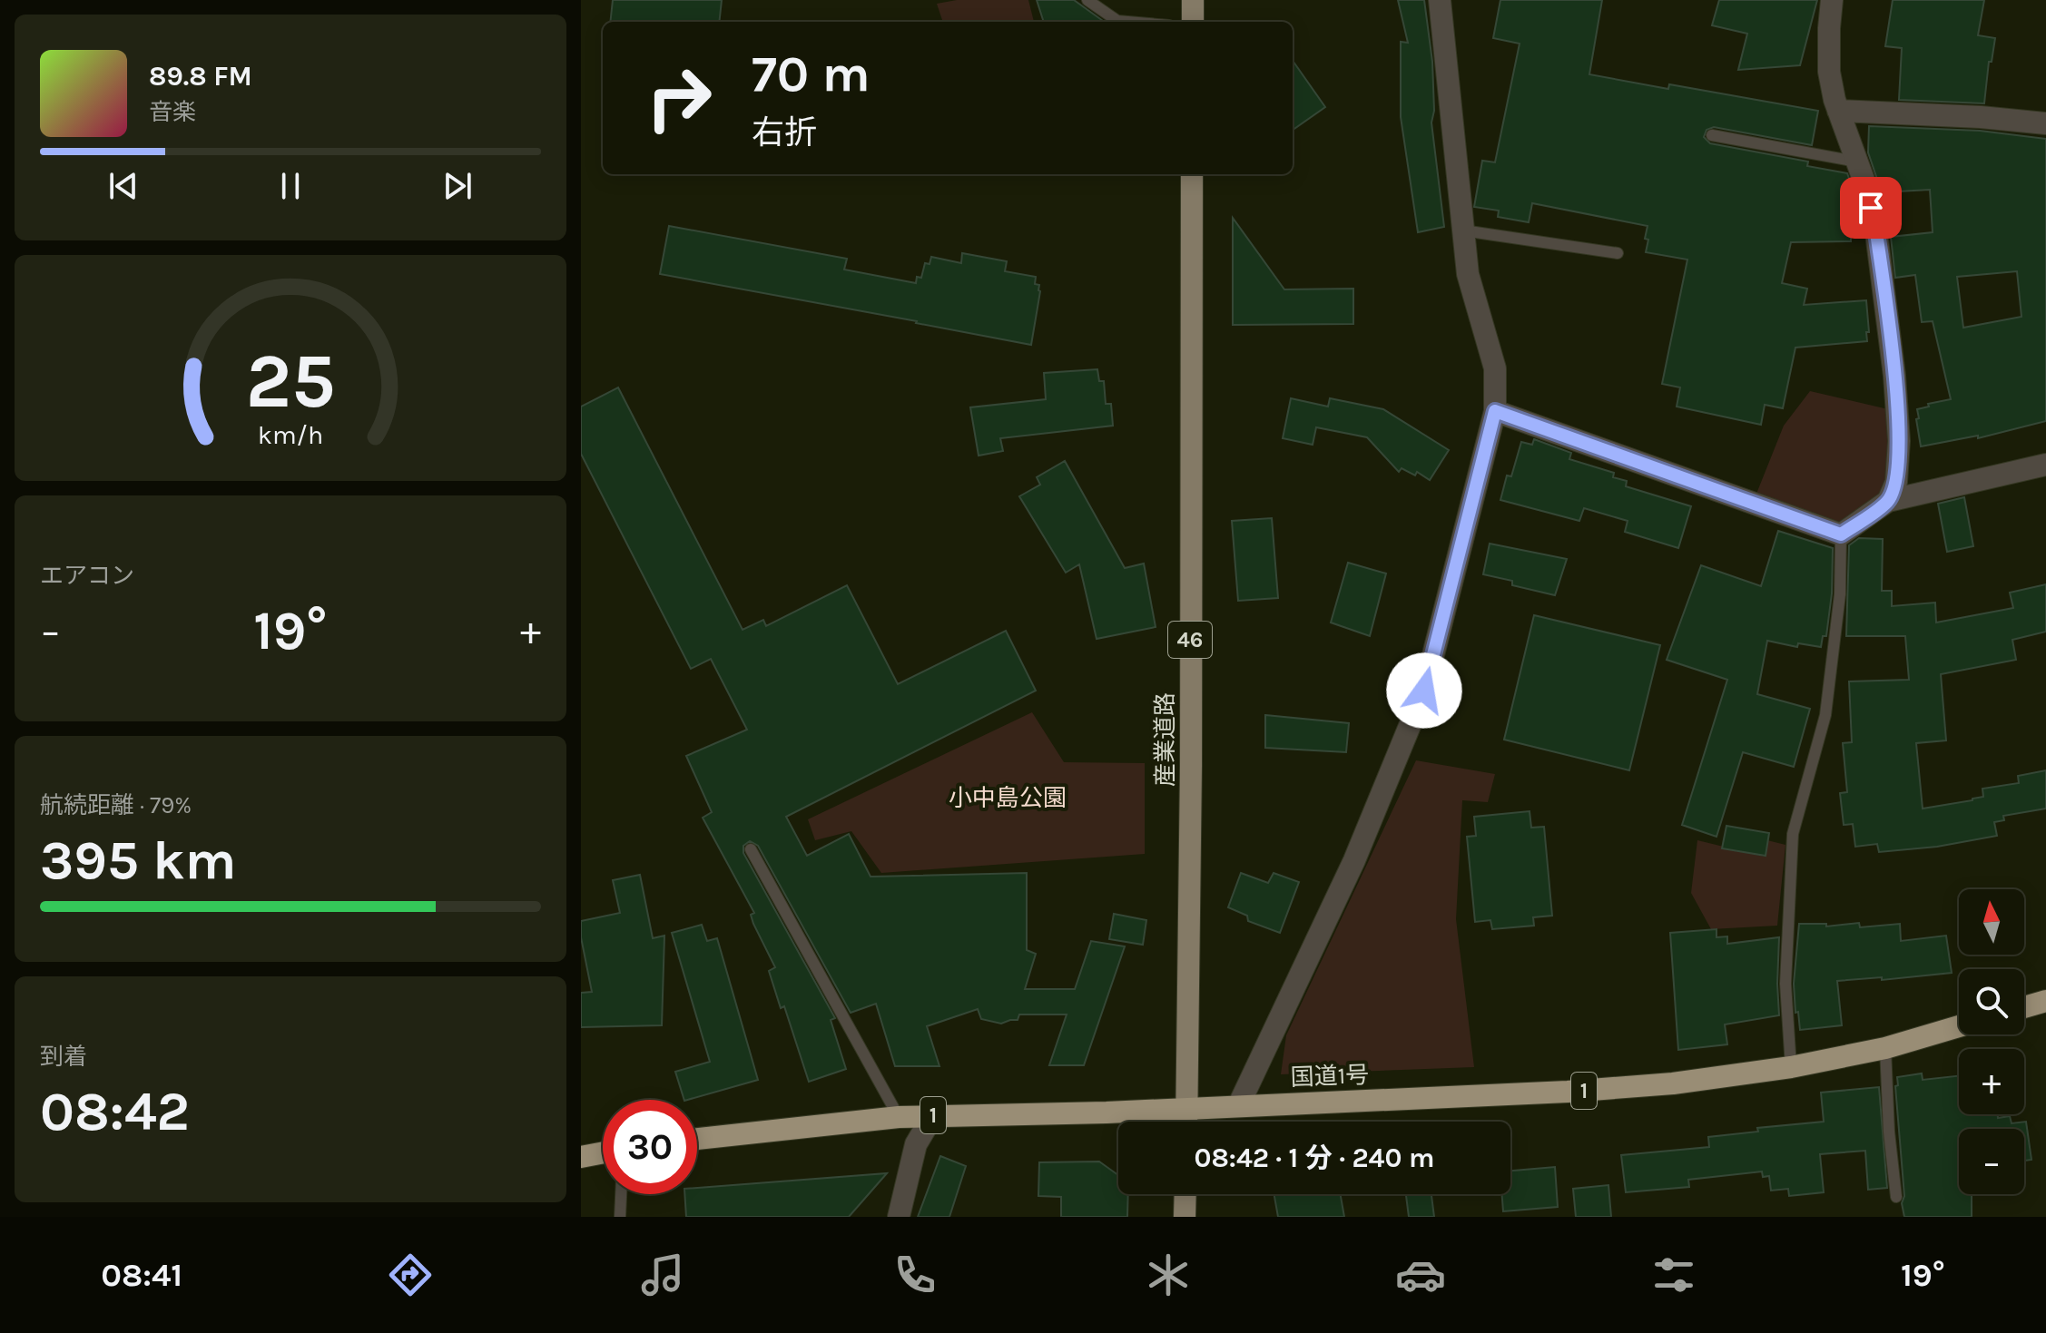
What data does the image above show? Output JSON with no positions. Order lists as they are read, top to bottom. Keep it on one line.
{"streets":{"highway":["国道1号","1"],"main road":["46","産業道路"]},"crossings":[["産業道路","国道1号"]],"parks":["小中島公園"],"north":"top","page":{"turn":["70 m","右折"],"song":["89.8 FM","音楽"],"tile":["エアコン",["航続距離 · 79%","395 km"],["到着","08:42"]],"heat":["−","19°","+"],"map_buttons":["+","−"],"limit":"30","trip":"08:42 · 1 分 · 240 m","tabs":["08:41","19°"],"gauge":["25","km/h"]}}
